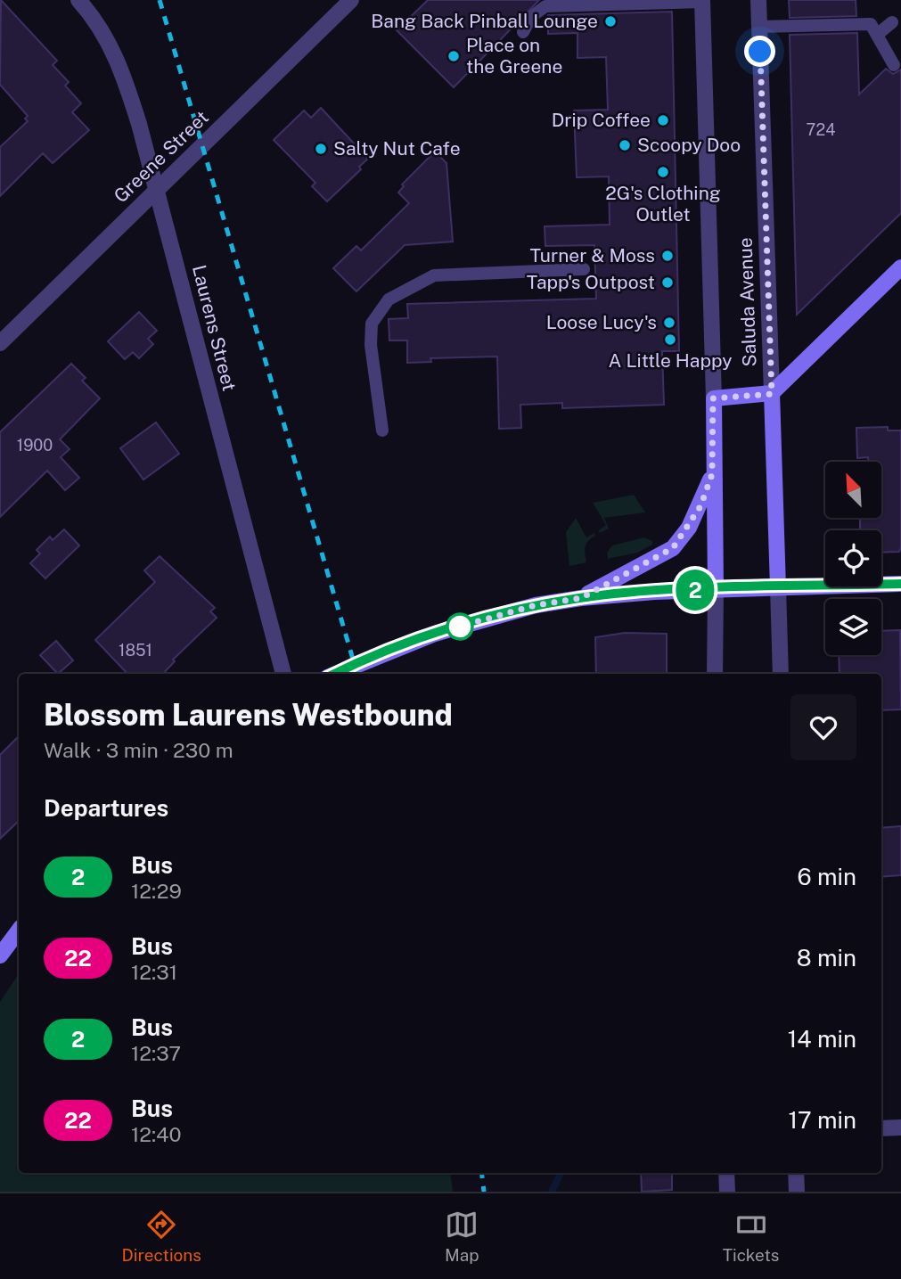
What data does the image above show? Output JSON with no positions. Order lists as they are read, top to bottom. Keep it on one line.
{"streets":{"main road":["Saluda Avenue"],"street":["Greene Street","Laurens Street"]},"crossings":[["Greene Street","Laurens Street"]],"places":["Bang Back Pinball Lounge","Place on the Greene","Drip Coffee","Scoopy Doo","Salty Nut Cafe","2G's Clothing Outlet","Turner & Moss","Tapp's Outpost","Loose Lucy's","A Little Happy"],"lines":["bus line 2"],"house_numbers":["724","1900","1851"],"north":"top left","page":{"on_map":"2","heading":[["Blossom Laurens Westbound","Walk · 3 min · 230 m"],"Departures"],"list":[{"mark":"2","name":"Bus","note":"12:29","value":"6 min"},{"mark":"22","name":"Bus","note":"12:31","value":"8 min"},{"mark":"2","name":"Bus","note":"12:37","value":"14 min"},{"mark":"22","name":"Bus","note":"12:40","value":"17 min"}],"tabs":["Directions","Map","Tickets"]}}
